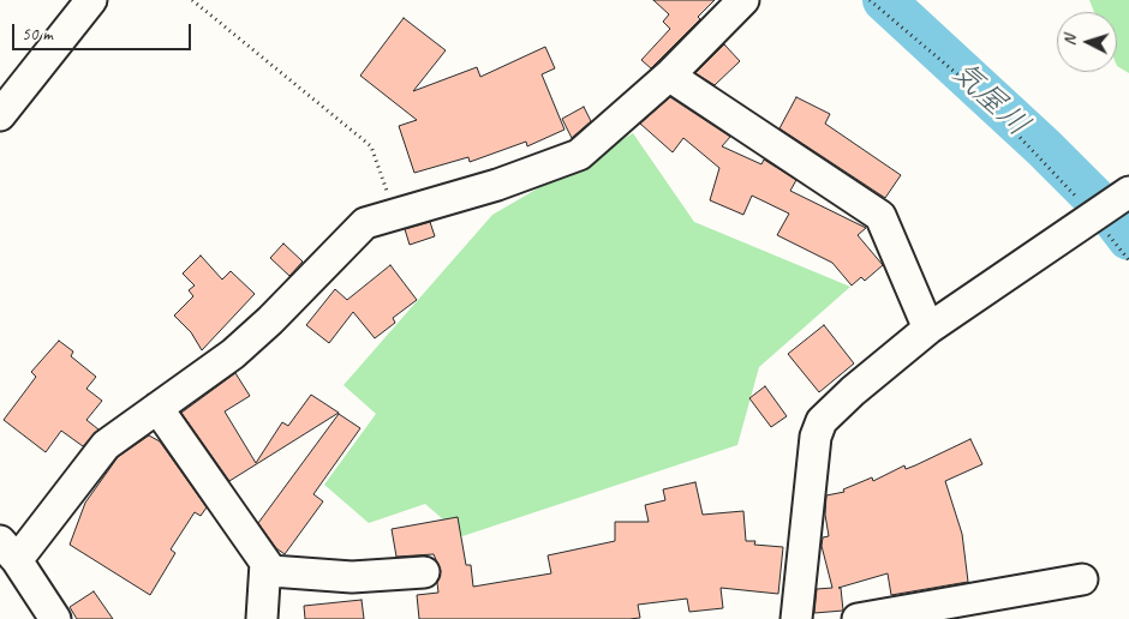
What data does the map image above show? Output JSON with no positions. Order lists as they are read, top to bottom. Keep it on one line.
{"water":["気屋川"],"scale_bar":"50 m","north":"left"}
